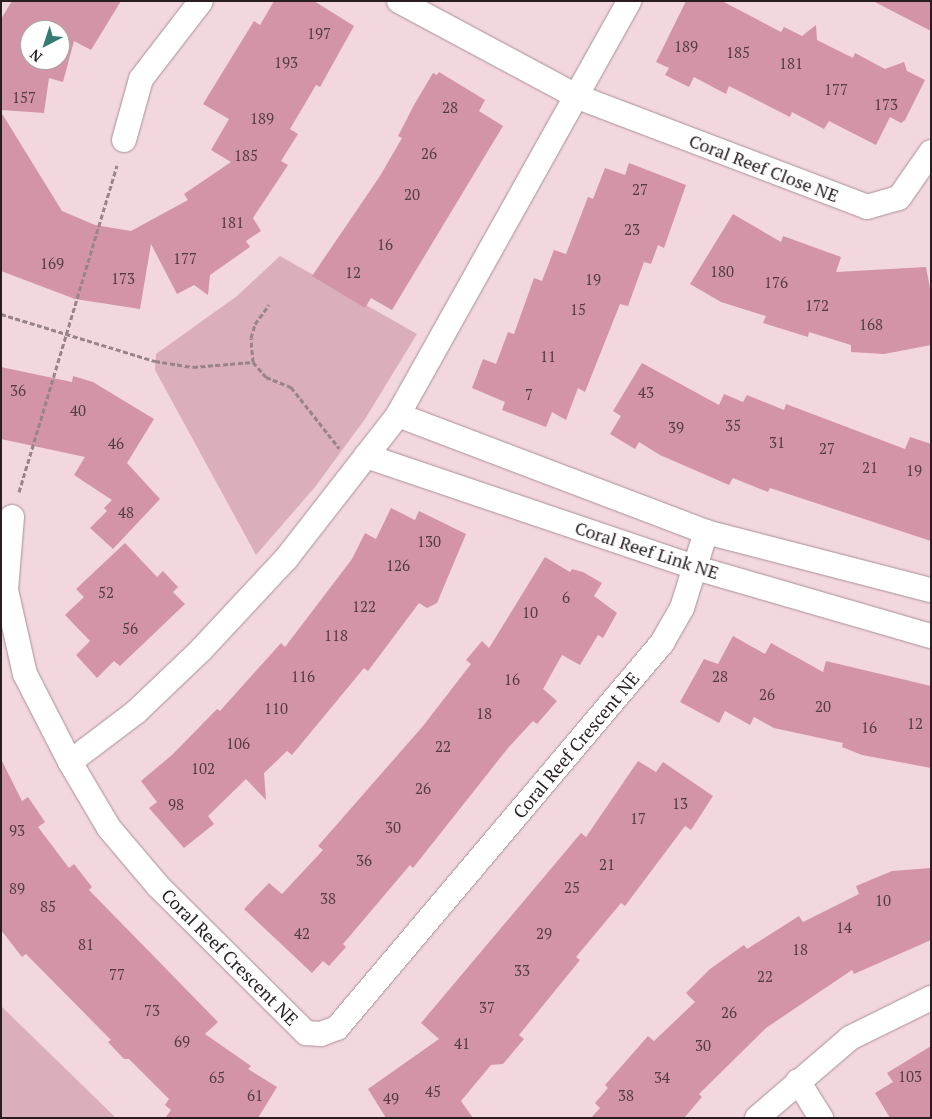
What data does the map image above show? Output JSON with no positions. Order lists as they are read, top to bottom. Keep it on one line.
{"streets":{"street":["Coral Reef Close NE","Coral Reef Link NE","Coral Reef Crescent NE"]},"crossings":[["Coral Reef Link NE","Coral Reef Crescent NE"]],"house_numbers":["197","189","185","193","181","177","157","173","28","189","26","185","27","20","181","23","16","177","169","180","12","173","19","176","172","15","168","11","36","43","7","40","35","39","31","46","27","21","19","48","130","126","52","6","122","10","56","118","116","28","16","26","20","110","18","12","16","106","22","102","26","13","98","17","30","93","36","21","25","89","38","10","85","14","42","29","81","18","33","77","22","37","73","26","69","41","30","103","65","34","45","61","38","49"],"north":"bottom left"}
